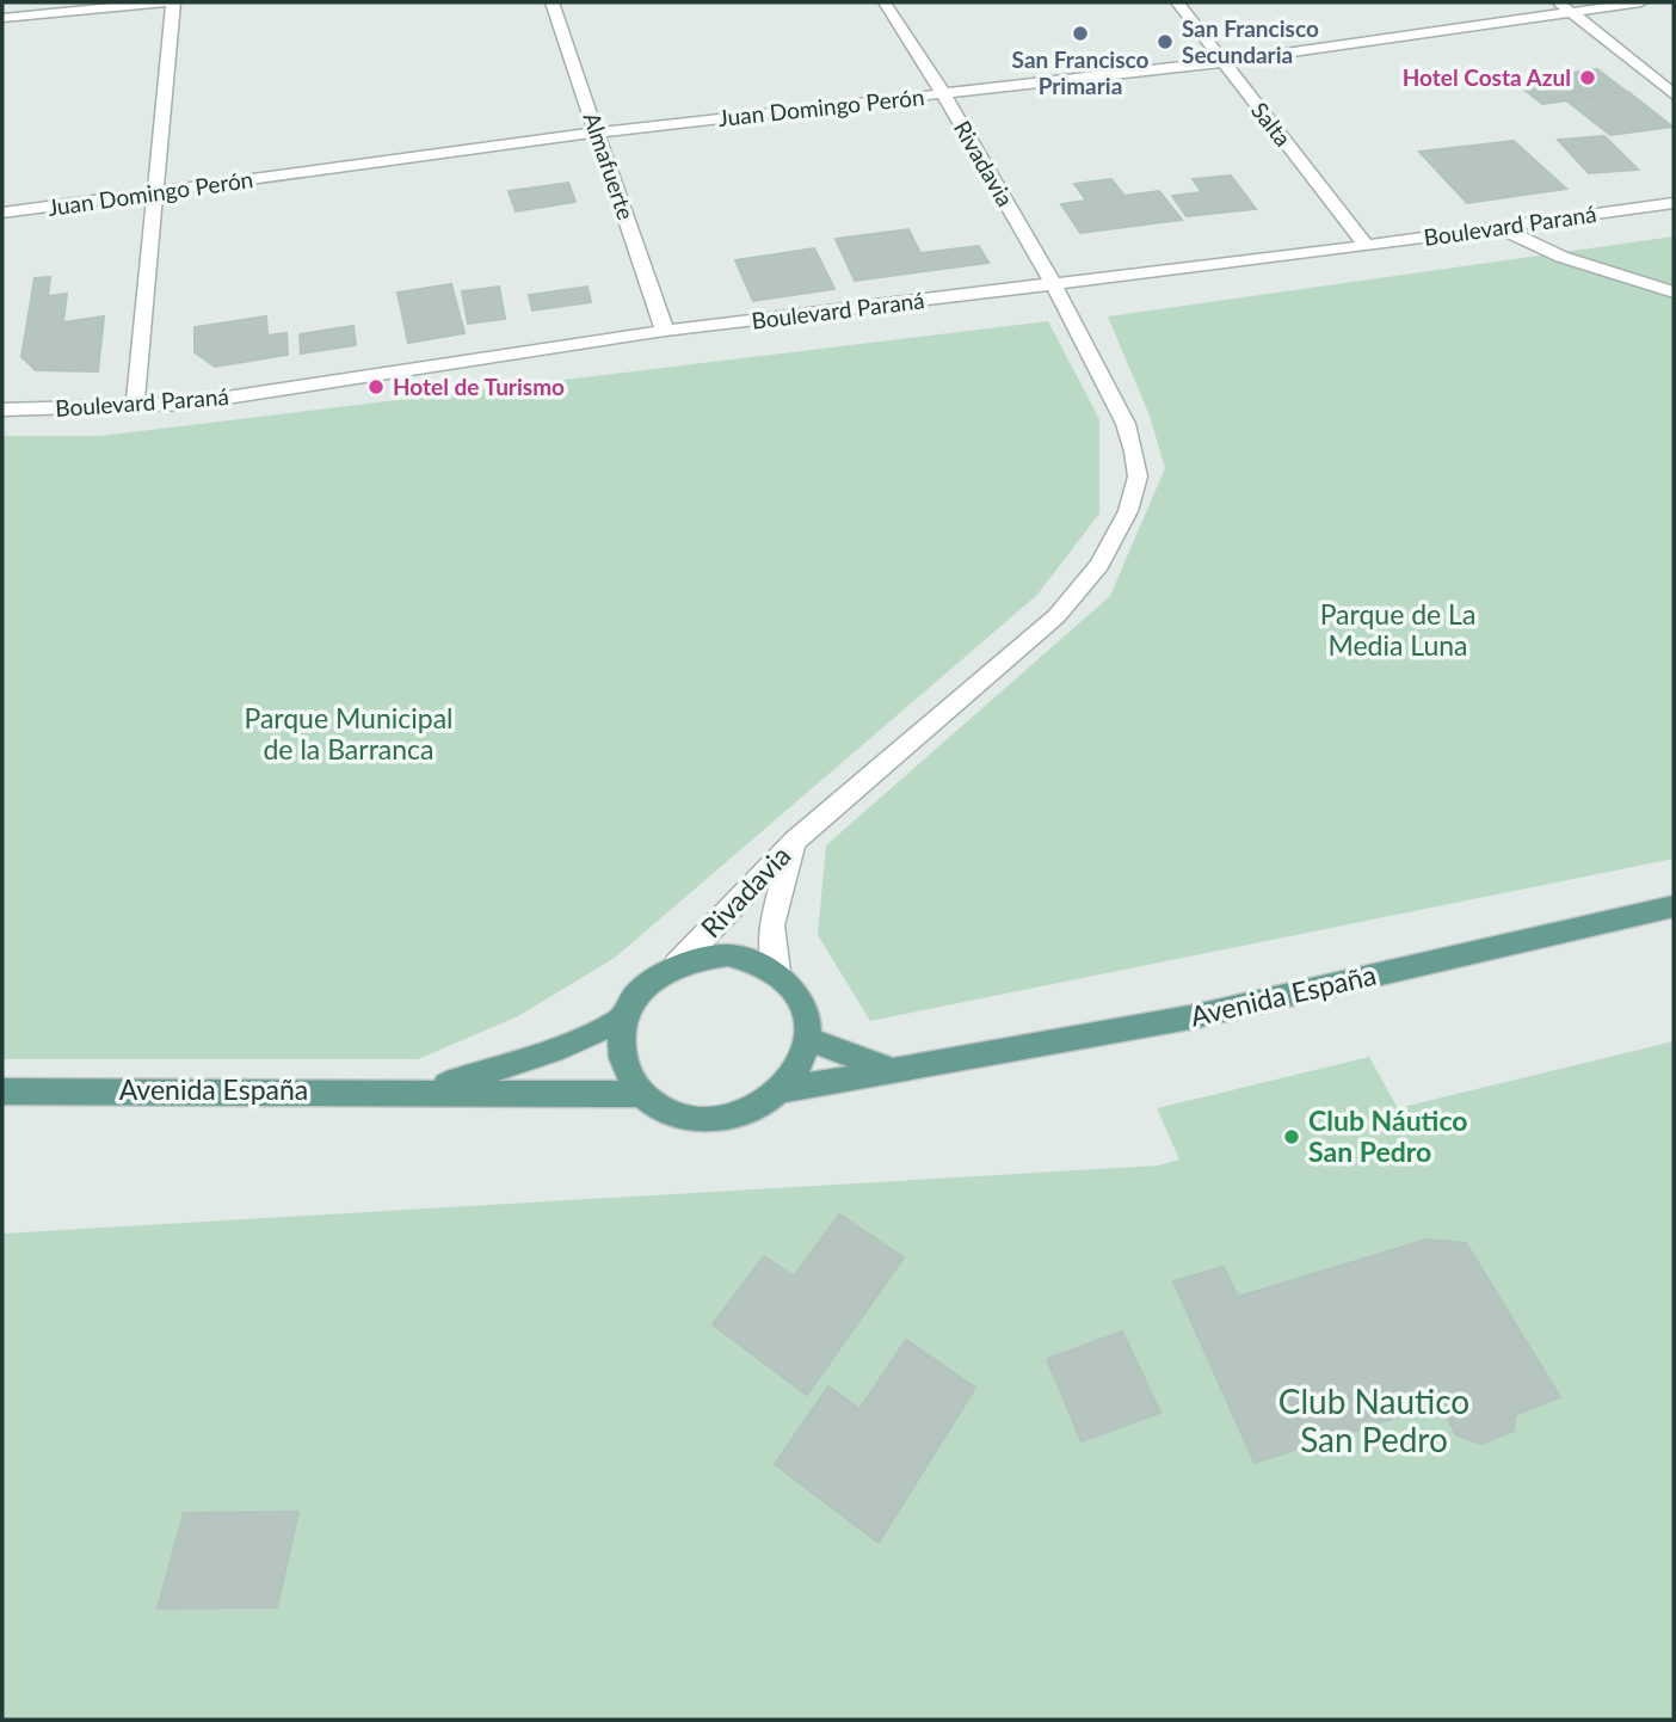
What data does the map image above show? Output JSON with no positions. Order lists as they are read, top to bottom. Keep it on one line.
{"streets":{"main road":["Avenida España"],"street":["Juan Domingo Perón","Salta","Rivadavia","Almafuerte","Boulevard Paraná"]},"crossings":[["Juan Domingo Perón","Salta"],["Juan Domingo Perón","Rivadavia"],["Juan Domingo Perón","Almafuerte"],["Salta","Boulevard Paraná"],["Rivadavia","Boulevard Paraná"],["Rivadavia","Avenida España"],["Almafuerte","Boulevard Paraná"]],"parks":["Parque de La Media Luna","Parque Municipal de la Barranca","Club Nautico San Pedro"],"places":["San Francisco Primaria","San Francisco Secundaria","Hotel Costa Azul","Hotel de Turismo","Club Náutico San Pedro"]}
